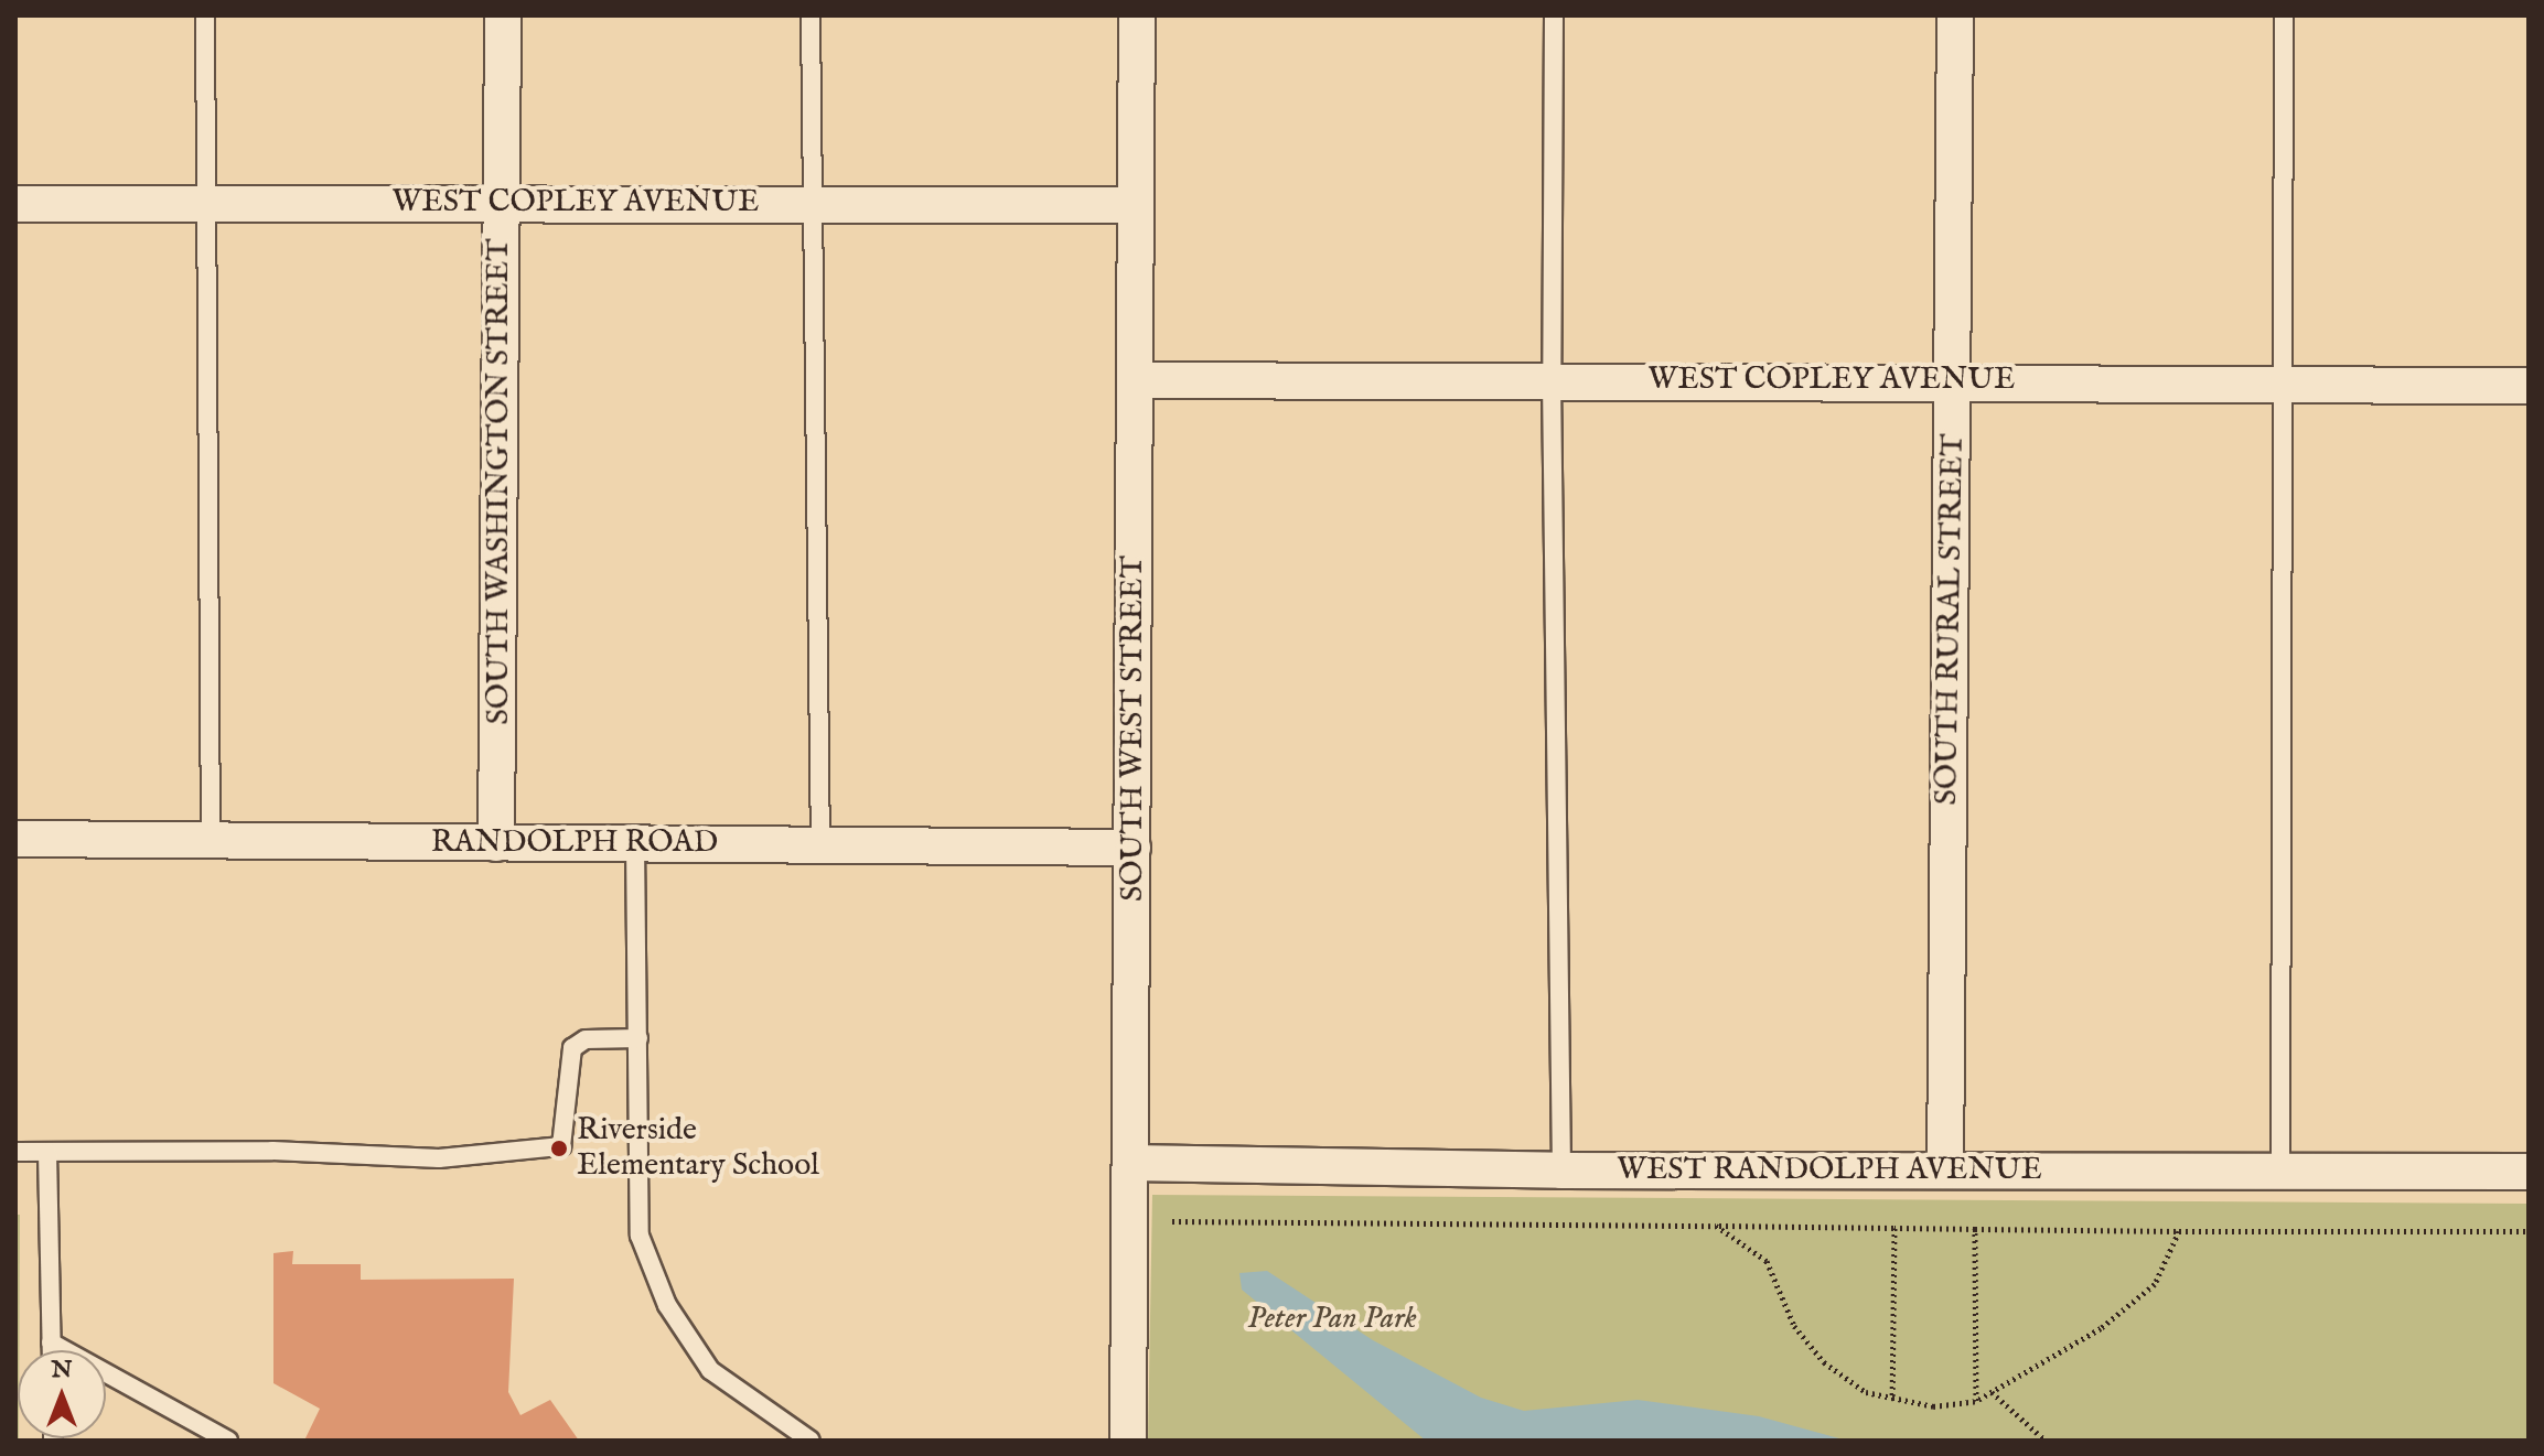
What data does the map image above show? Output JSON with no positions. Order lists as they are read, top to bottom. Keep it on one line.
{"streets":{"street":["WEST COPLEY AVENUE","SOUTH WASHINGTON STREET","SOUTH RURAL STREET","SOUTH WEST STREET","RANDOLPH ROAD","WEST RANDOLPH AVENUE"]},"crossings":[["WEST COPLEY AVENUE","SOUTH WASHINGTON STREET"],["WEST COPLEY AVENUE","SOUTH RURAL STREET"],["WEST COPLEY AVENUE","SOUTH WEST STREET"],["SOUTH WASHINGTON STREET","RANDOLPH ROAD"],["SOUTH RURAL STREET","WEST RANDOLPH AVENUE"],["SOUTH WEST STREET","RANDOLPH ROAD"],["SOUTH WEST STREET","WEST RANDOLPH AVENUE"]],"parks":["Peter Pan Park"],"places":["Riverside Elementary School"],"north":"top"}
